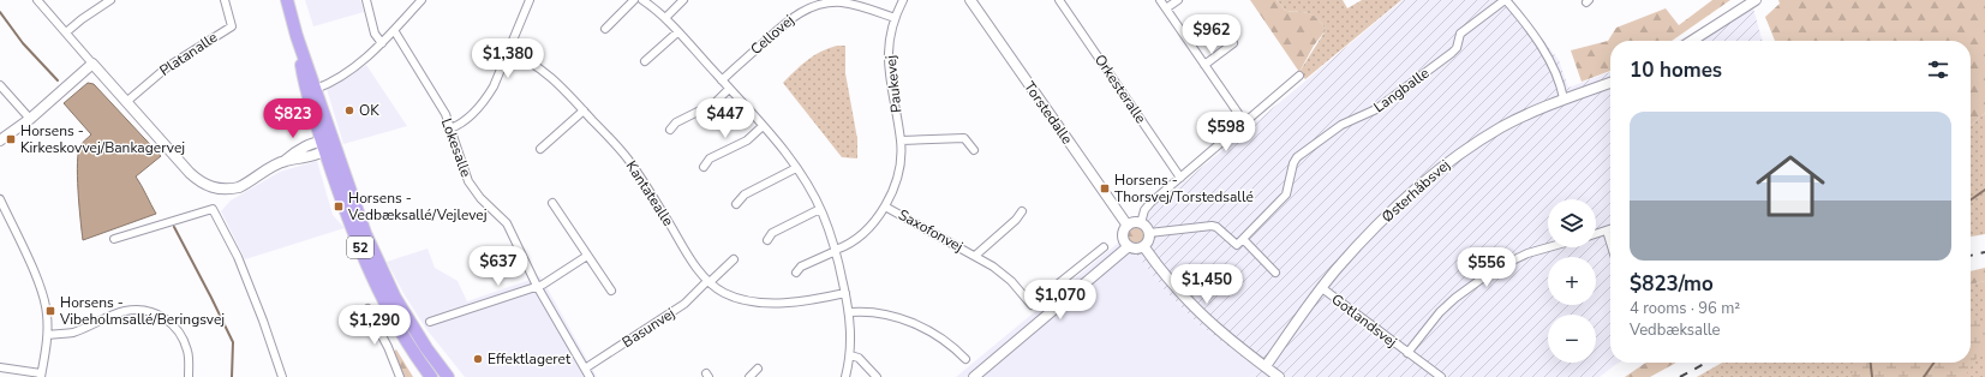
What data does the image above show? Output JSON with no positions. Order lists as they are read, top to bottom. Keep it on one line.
{"streets":{"main road":["52"],"street":["Cellovej","Platanalle","Paukevej","Orkesteralle","Langballe","Torstedalle","Lokesalle","Østerhåbsvej","Kantatealle","Saxofonvej","Gotlandsvej","Basunvej"]},"crossings":[["Cellovej","Paukevej"],["Paukevej","Saxofonvej"],["Lokesalle","Basunvej"],["Østerhåbsvej","Gotlandsvej"],["Kantatealle","Basunvej"]],"places":{"other":["OK","Effektlageret"],"transit":["Horsens - Kirkeskovvej/Bankagervej","Horsens - Thorsvej/Torstedsallé","Horsens - Vedbæksallé/Vejlevej","Horsens - Vibeholmsallé/Beringsvej"]},"page":{"price":["$962","$1,380","$823","$447","$598","$637","$556","$1,450","$1,070","$1,290"],"heading":"10 homes","list":[{"name":"$823/mo","note":"4 rooms · 96 m² · Vedbæksalle"}],"map_buttons":["+","−"]}}
